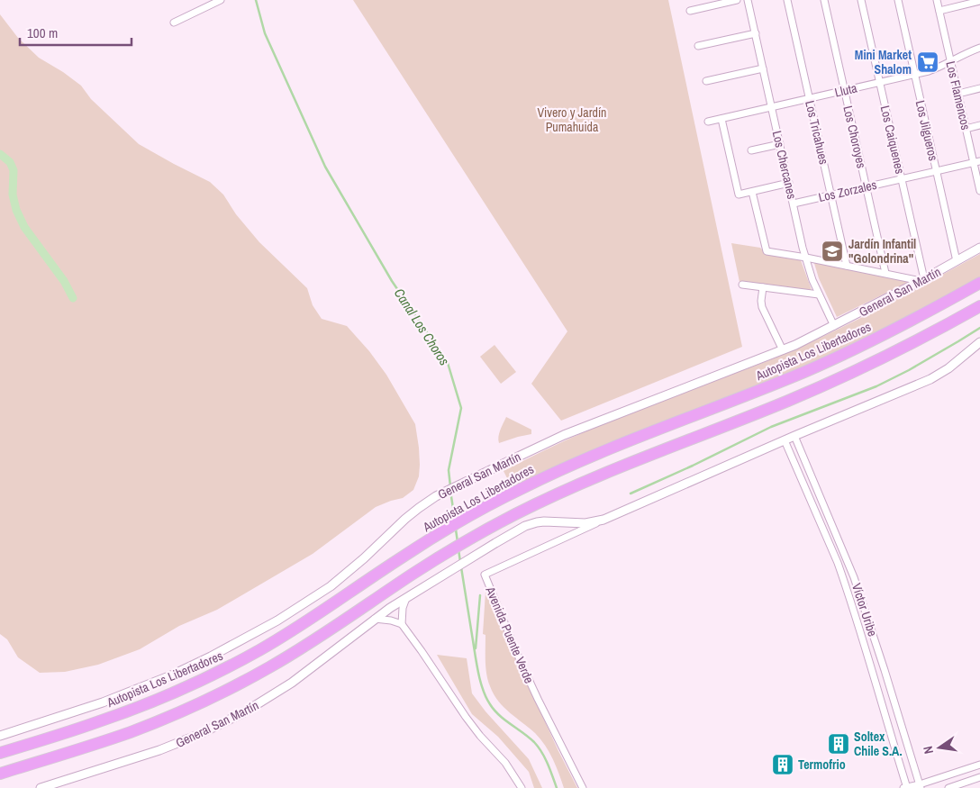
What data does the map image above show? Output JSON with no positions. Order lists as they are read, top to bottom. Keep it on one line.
{"streets":{"highway":["Autopista Los Libertadores"],"street":["Lluta","Los Flamencos","Los Jilgueros","Los Tricahues","Los Choroyes","Los Caiquenes","Los Chercanes","Los Zorzales","General San Martín","Víctor Uribe","Avenida Puente Verde"]},"crossings":[["Lluta","Los Flamencos"],["Lluta","Los Jilgueros"],["Lluta","Los Tricahues"],["Lluta","Los Choroyes"],["Lluta","Los Caiquenes"],["Lluta","Los Chercanes"],["Los Flamencos","Los Zorzales"],["Los Jilgueros","Los Zorzales"],["Los Jilgueros","General San Martín"],["Los Tricahues","Los Zorzales"],["Los Choroyes","Los Zorzales"],["Los Caiquenes","Los Zorzales"],["Los Caiquenes","General San Martín"],["Los Chercanes","Los Zorzales"],["Los Chercanes","General San Martín"],["General San Martín","Víctor Uribe"],["General San Martín","Avenida Puente Verde"]],"water":["Canal Los Choros"],"parks":["Vivero y Jardín Pumahuida"],"places":{"supermarket":["Mini Market Shalom"],"school or university":["Jardín Infantil \"Golondrina\""],"building":["Soltex Chile S.A.","Termofrio"]},"scale_bar":"100 m","north":"left"}
